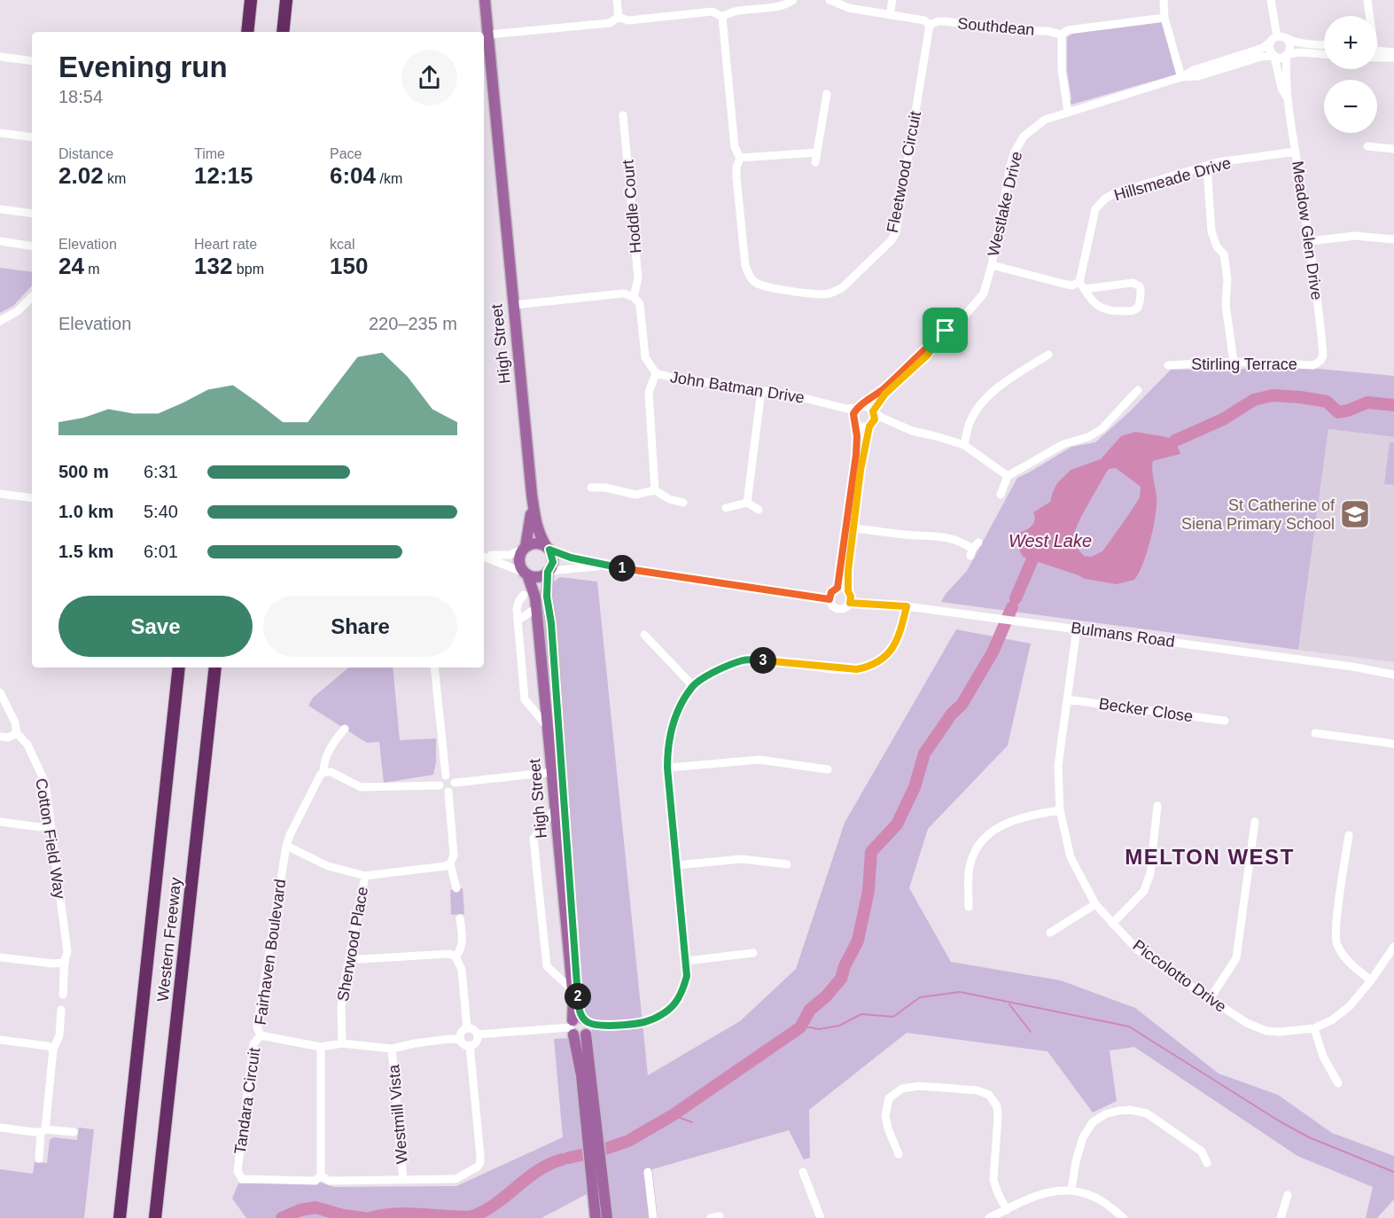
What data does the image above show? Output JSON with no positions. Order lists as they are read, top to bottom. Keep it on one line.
{"streets":{"highway":["Western Freeway"],"main road":["High Street"],"street":["Southdean","Fleetwood Circuit","Hillsmeade Drive","Westlake Drive","Hoddle Court","Meadow Glen Drive","Stirling Terrace","John Batman Drive","Bulmans Road","Becker Close","Cotton Field Way","Sherwood Place","Fairhaven Boulevard","Piccolotto Drive","Tandara Circuit","Westmill Vista"]},"crossings":[["Southdean","Fleetwood Circuit"],["Hillsmeade Drive","Meadow Glen Drive"],["Westlake Drive","Meadow Glen Drive"],["Westlake Drive","John Batman Drive"],["Hoddle Court","John Batman Drive"],["Meadow Glen Drive","Stirling Terrace"],["Bulmans Road","Piccolotto Drive"],["Becker Close","Piccolotto Drive"],["Sherwood Place","Fairhaven Boulevard"],["Fairhaven Boulevard","Tandara Circuit"],["Fairhaven Boulevard","Westmill Vista"]],"districts":["MELTON WEST"],"water":["West Lake"],"places":{"school or university":["St Catherine of Siena Primary School"]},"page":{"map_buttons":["+","−"],"heading":["Evening run","18:54"],"stats":[["Distance","2.02 km"],["Time","12:15"],["Pace","6:04 /km"],["Elevation","24 m"],["Heart rate","132 bpm"],["kcal","150"]],"chart":["Elevation","220–235 m"],"list":[{"name":"500 m","note":"6:31"},{"name":"1.0 km","note":"5:40"},{"name":"1.5 km","note":"6:01"}],"pins":["1","3","2"],"buttons":["Save","Share"]}}
